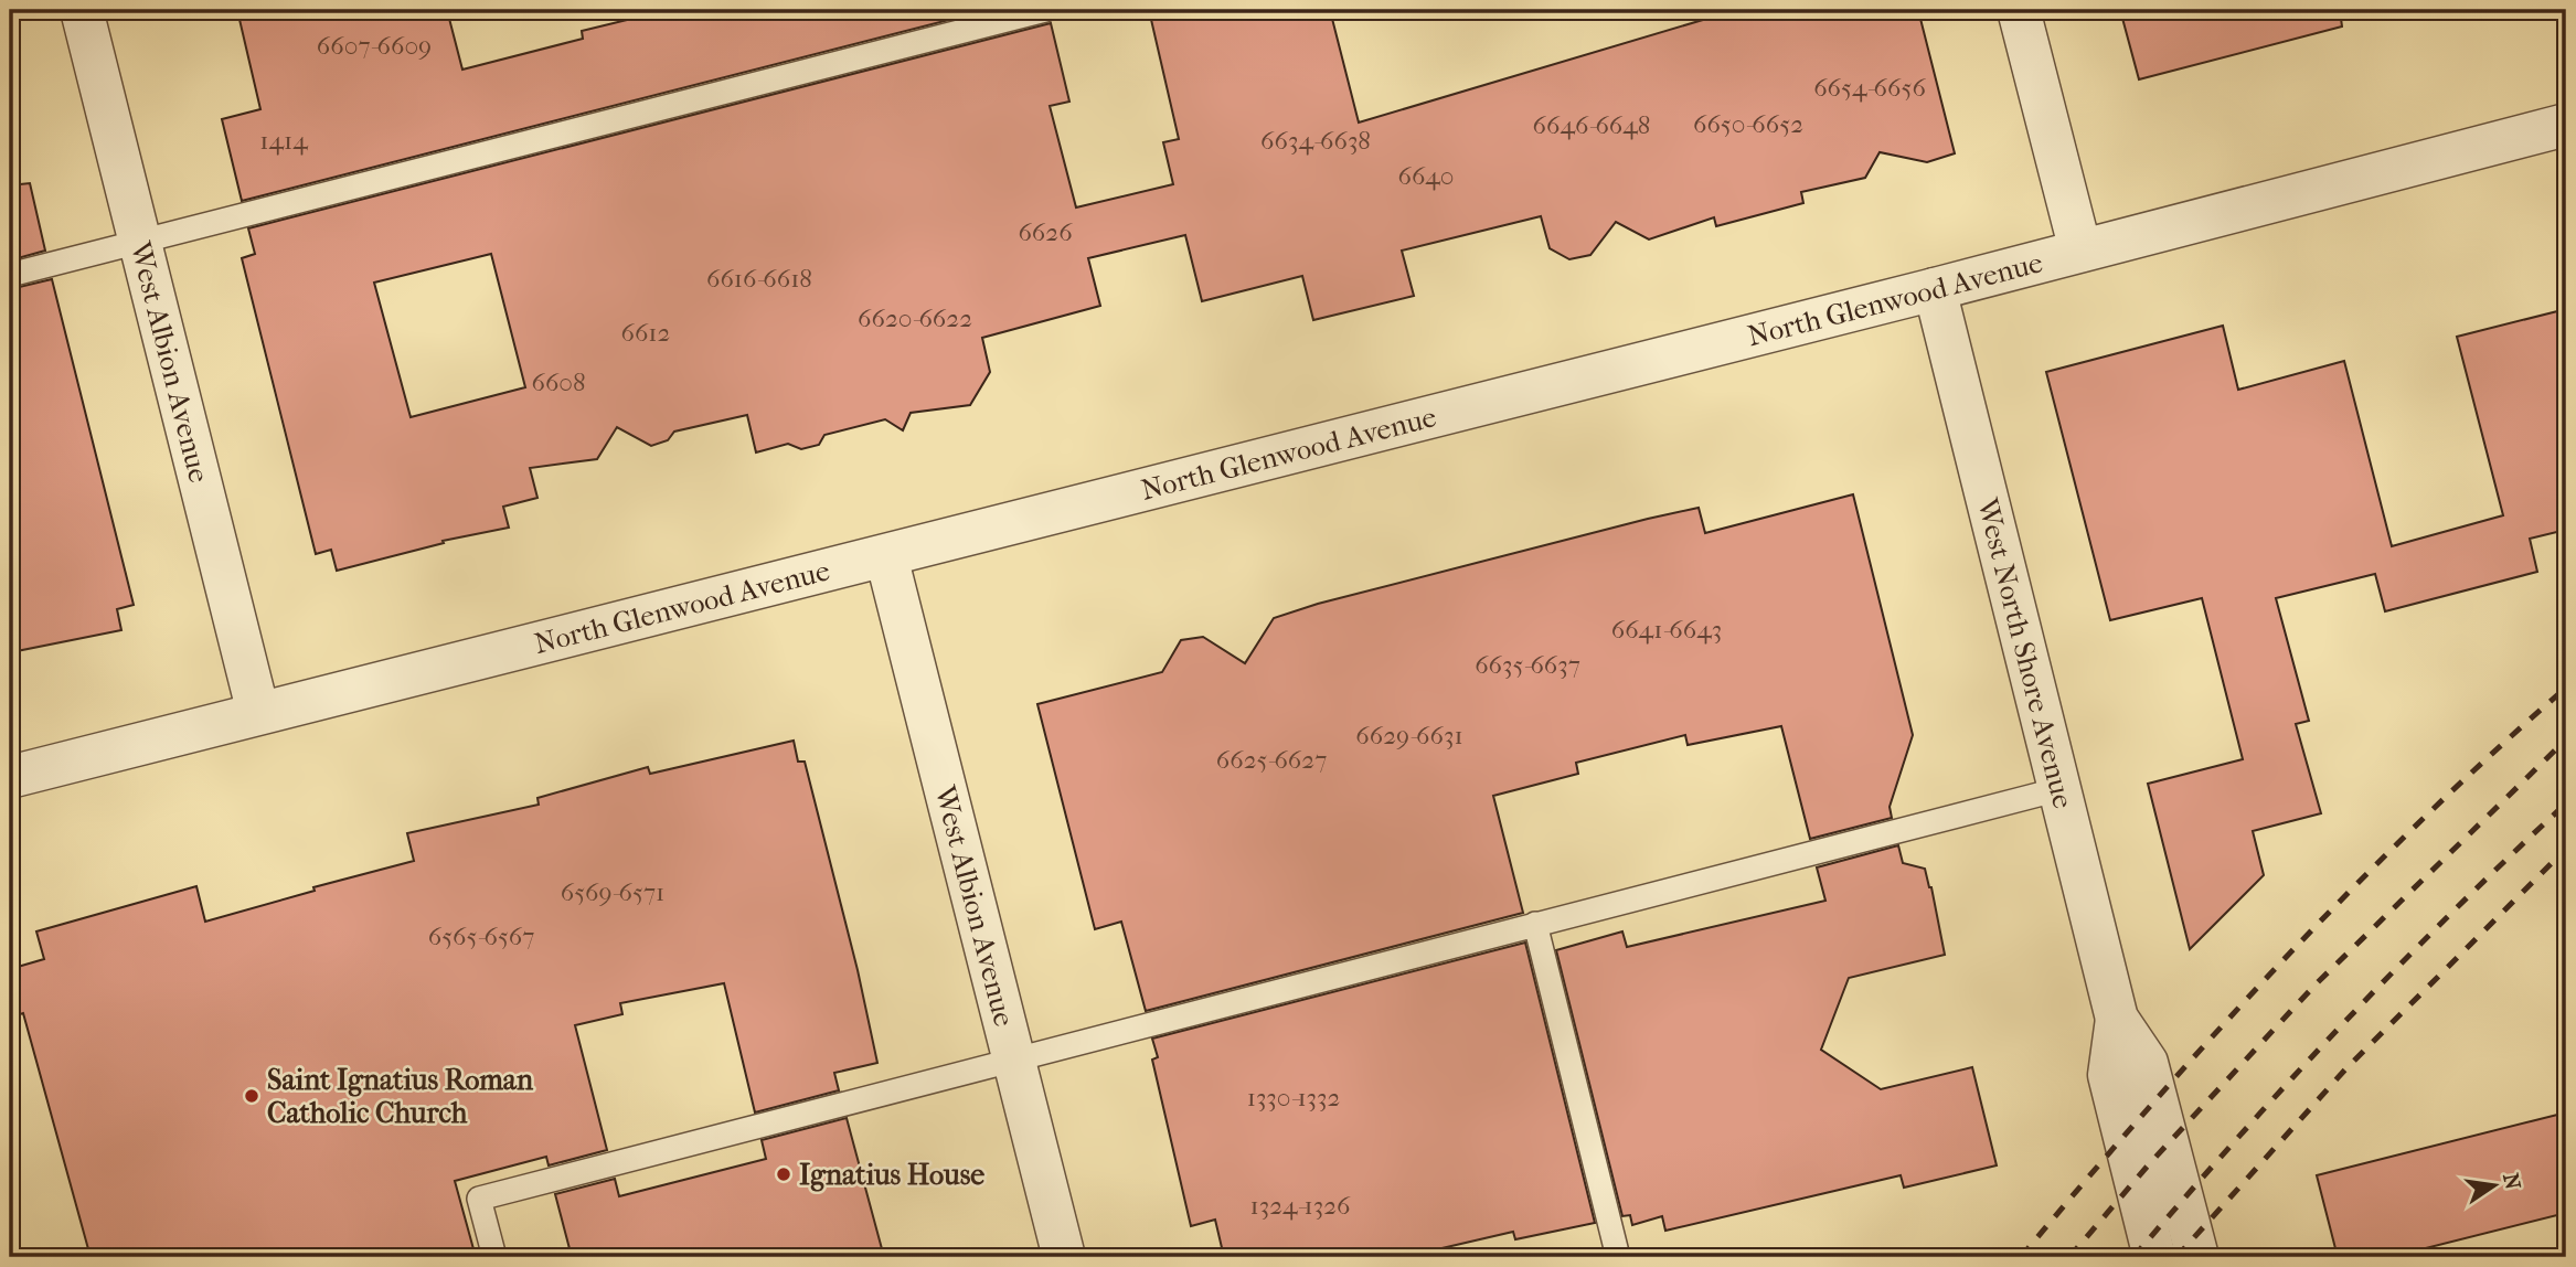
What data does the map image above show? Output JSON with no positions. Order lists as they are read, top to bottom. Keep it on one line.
{"streets":{"street":["North Glenwood Avenue","West Albion Avenue","West North Shore Avenue"]},"crossings":[["North Glenwood Avenue","West Albion Avenue"],["North Glenwood Avenue","West North Shore Avenue"]],"places":["Saint Ignatius Roman Catholic Church","Ignatius House"],"house_numbers":["6607-6609","6654-6656","6650-6652","6646-6648","1414","6634-6638","6640","6626","6616-6618","6620-6622","6612","6608","6641-6643","6635-6637","6629-6631","6625-6627","6569-6571","6565-6567","1330-1332","1324-1326"],"north":"right"}
